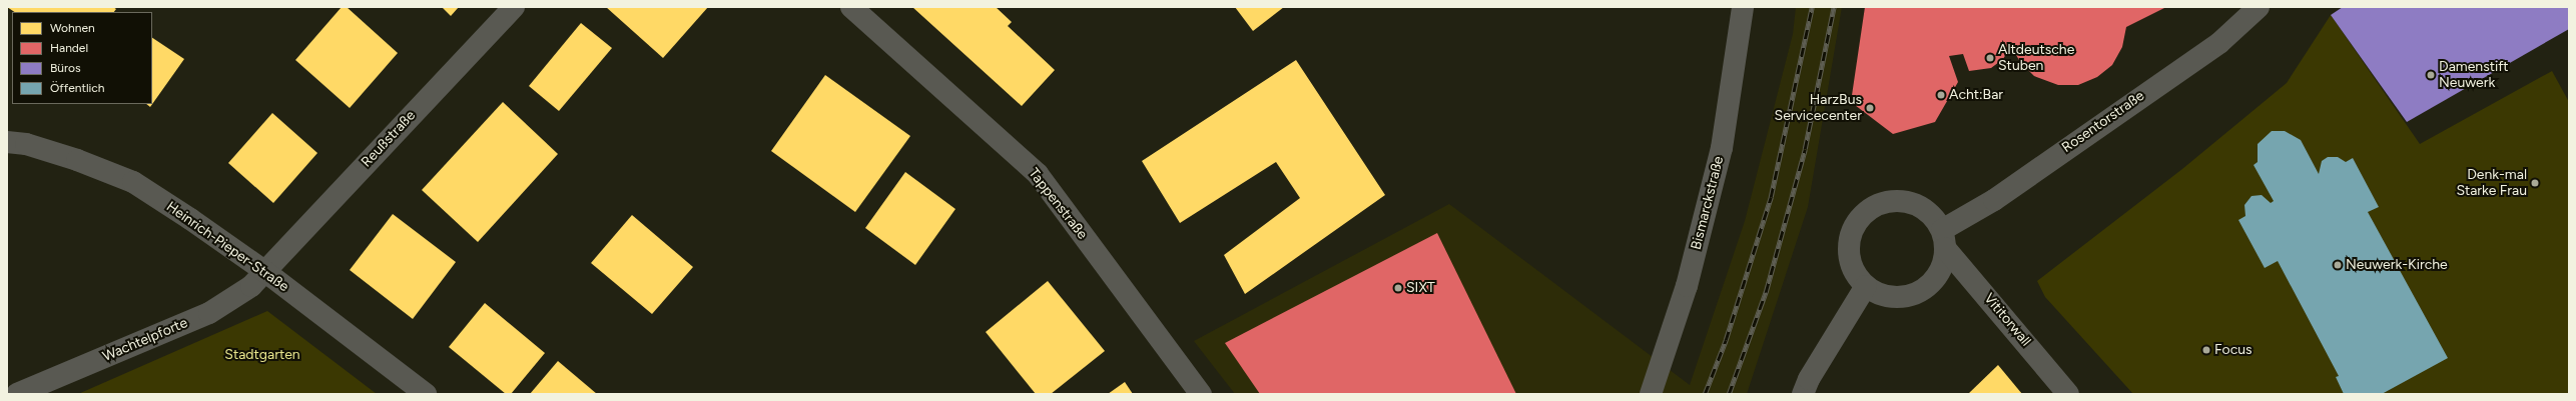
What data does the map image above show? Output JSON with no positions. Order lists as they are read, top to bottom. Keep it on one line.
{"streets":{"street":["Rosentorstraße","Reußstraße","Bismarckstraße","Tappenstraße","Heinrich-Pieper-Straße","Vititorwall","Wachtelpforte"]},"crossings":[["Rosentorstraße","Vititorwall"],["Reußstraße","Heinrich-Pieper-Straße"],["Reußstraße","Wachtelpforte"],["Heinrich-Pieper-Straße","Wachtelpforte"]],"parks":["Stadtgarten"],"places":["Altdeutsche Stuben","Damenstift Neuwerk","Acht:Bar","HarzBus Servicecenter","Denk-mal Starke Frau","Neuwerk-Kirche","SIXT","Focus"],"legend":["Wohnen","Handel","Büros","Öffentlich"]}
